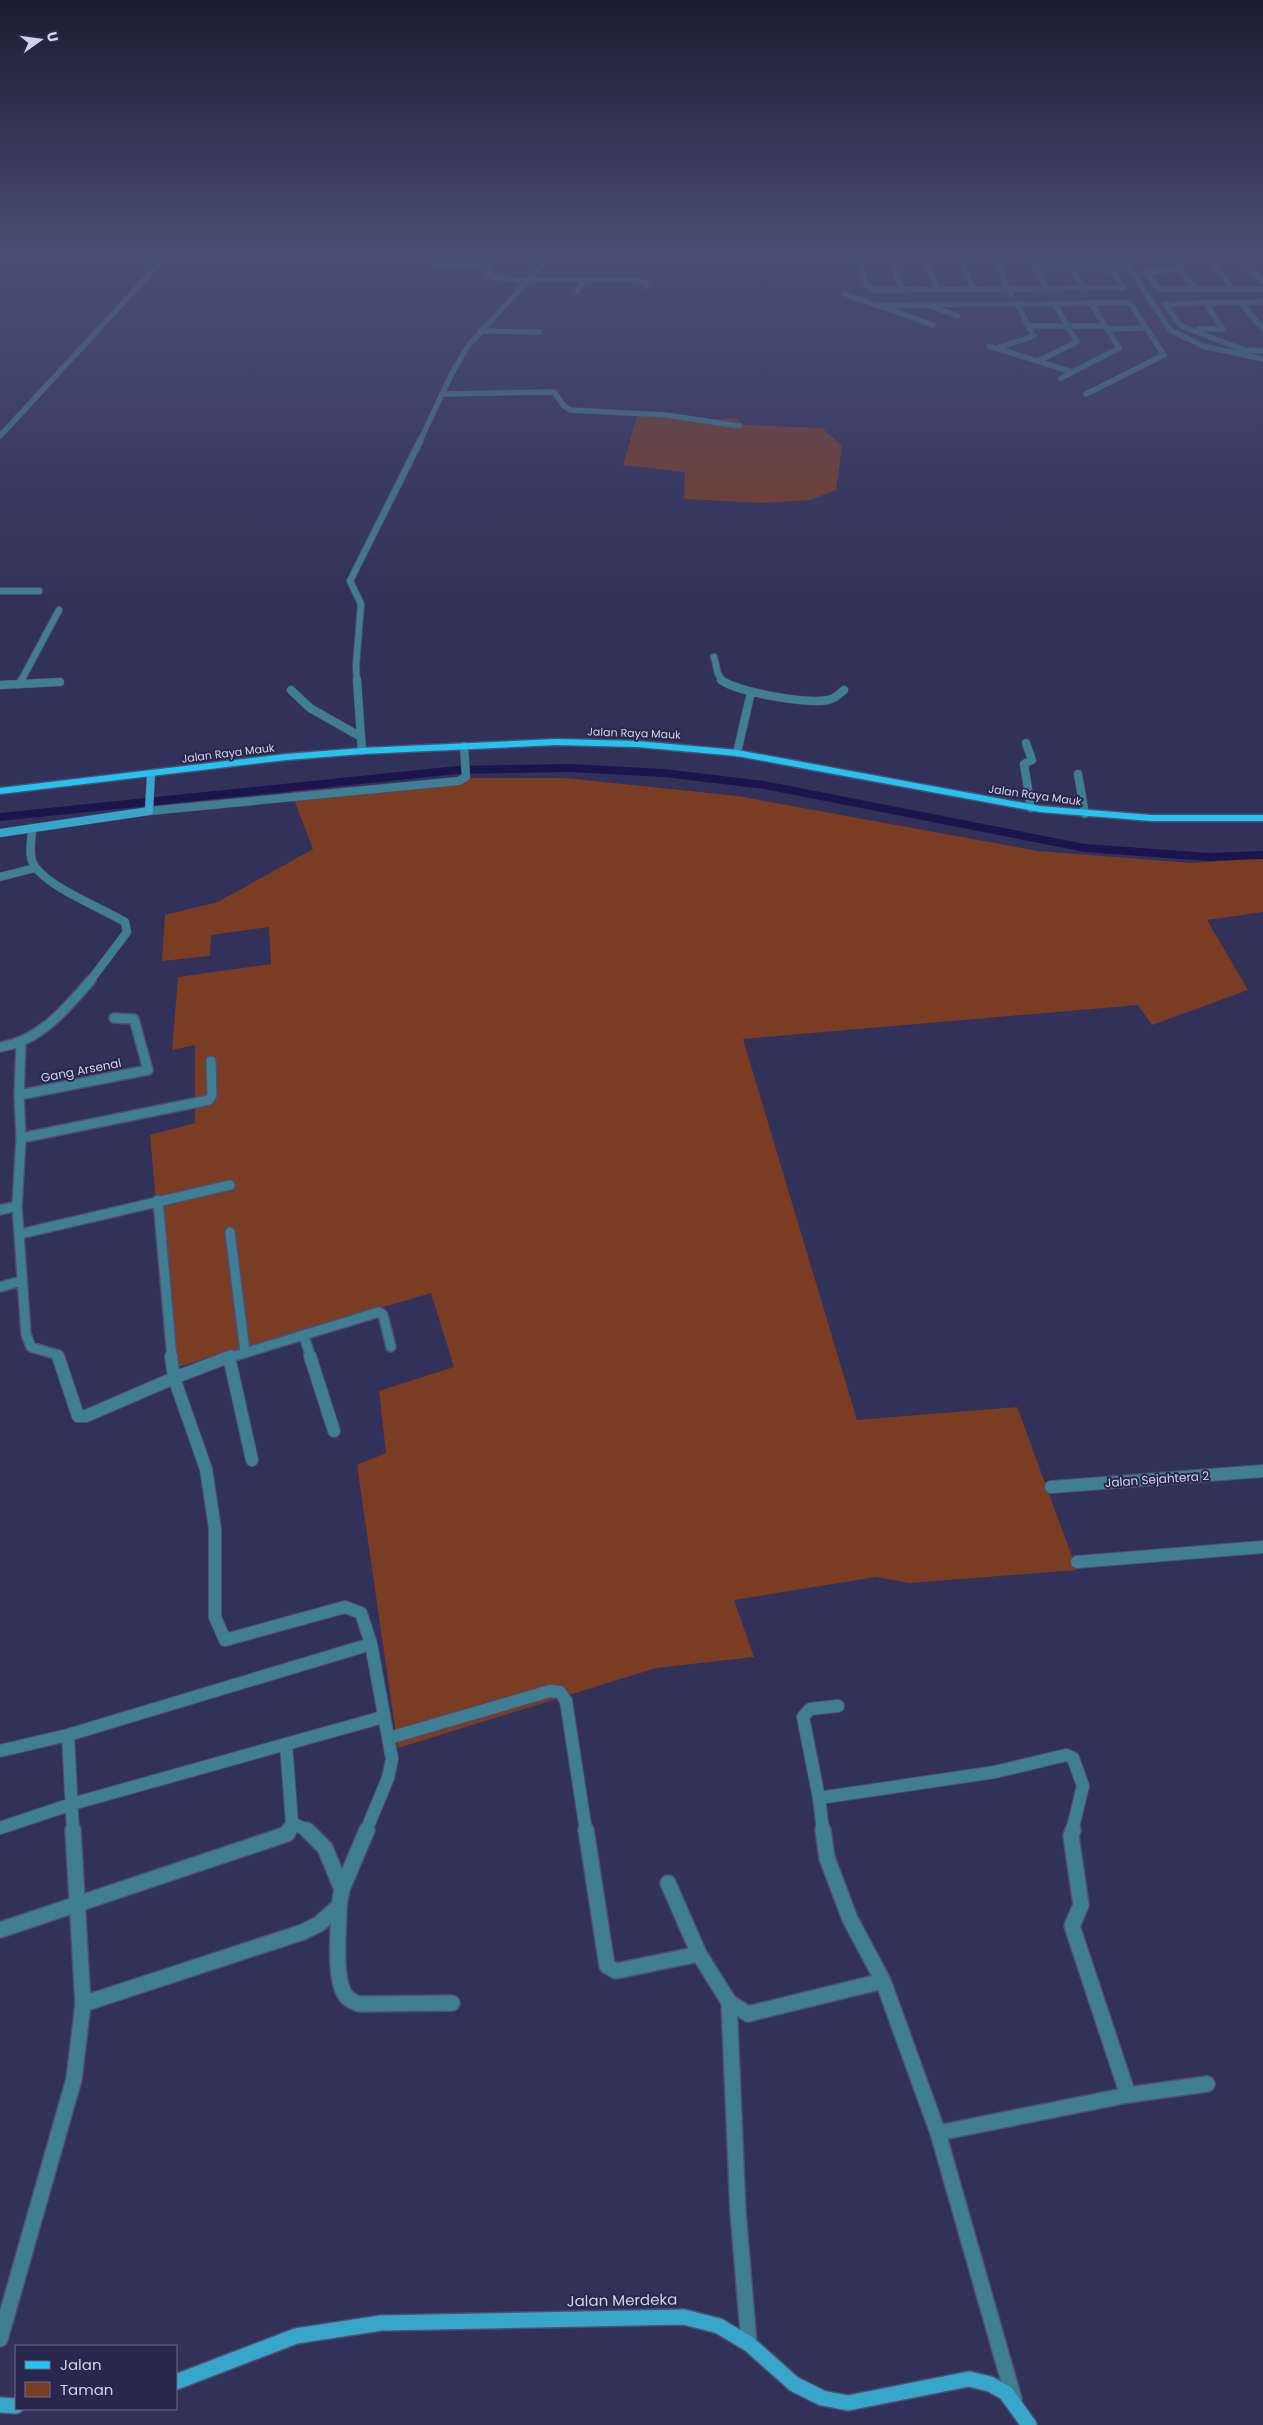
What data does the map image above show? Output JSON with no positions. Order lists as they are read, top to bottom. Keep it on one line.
{"streets":{"main road":["Jalan Raya Mauk"],"street":["Gang Arsenal","Jalan Sejahtera 2","Jalan Merdeka"]},"legend":["Jalan","Taman"],"north":"right"}
